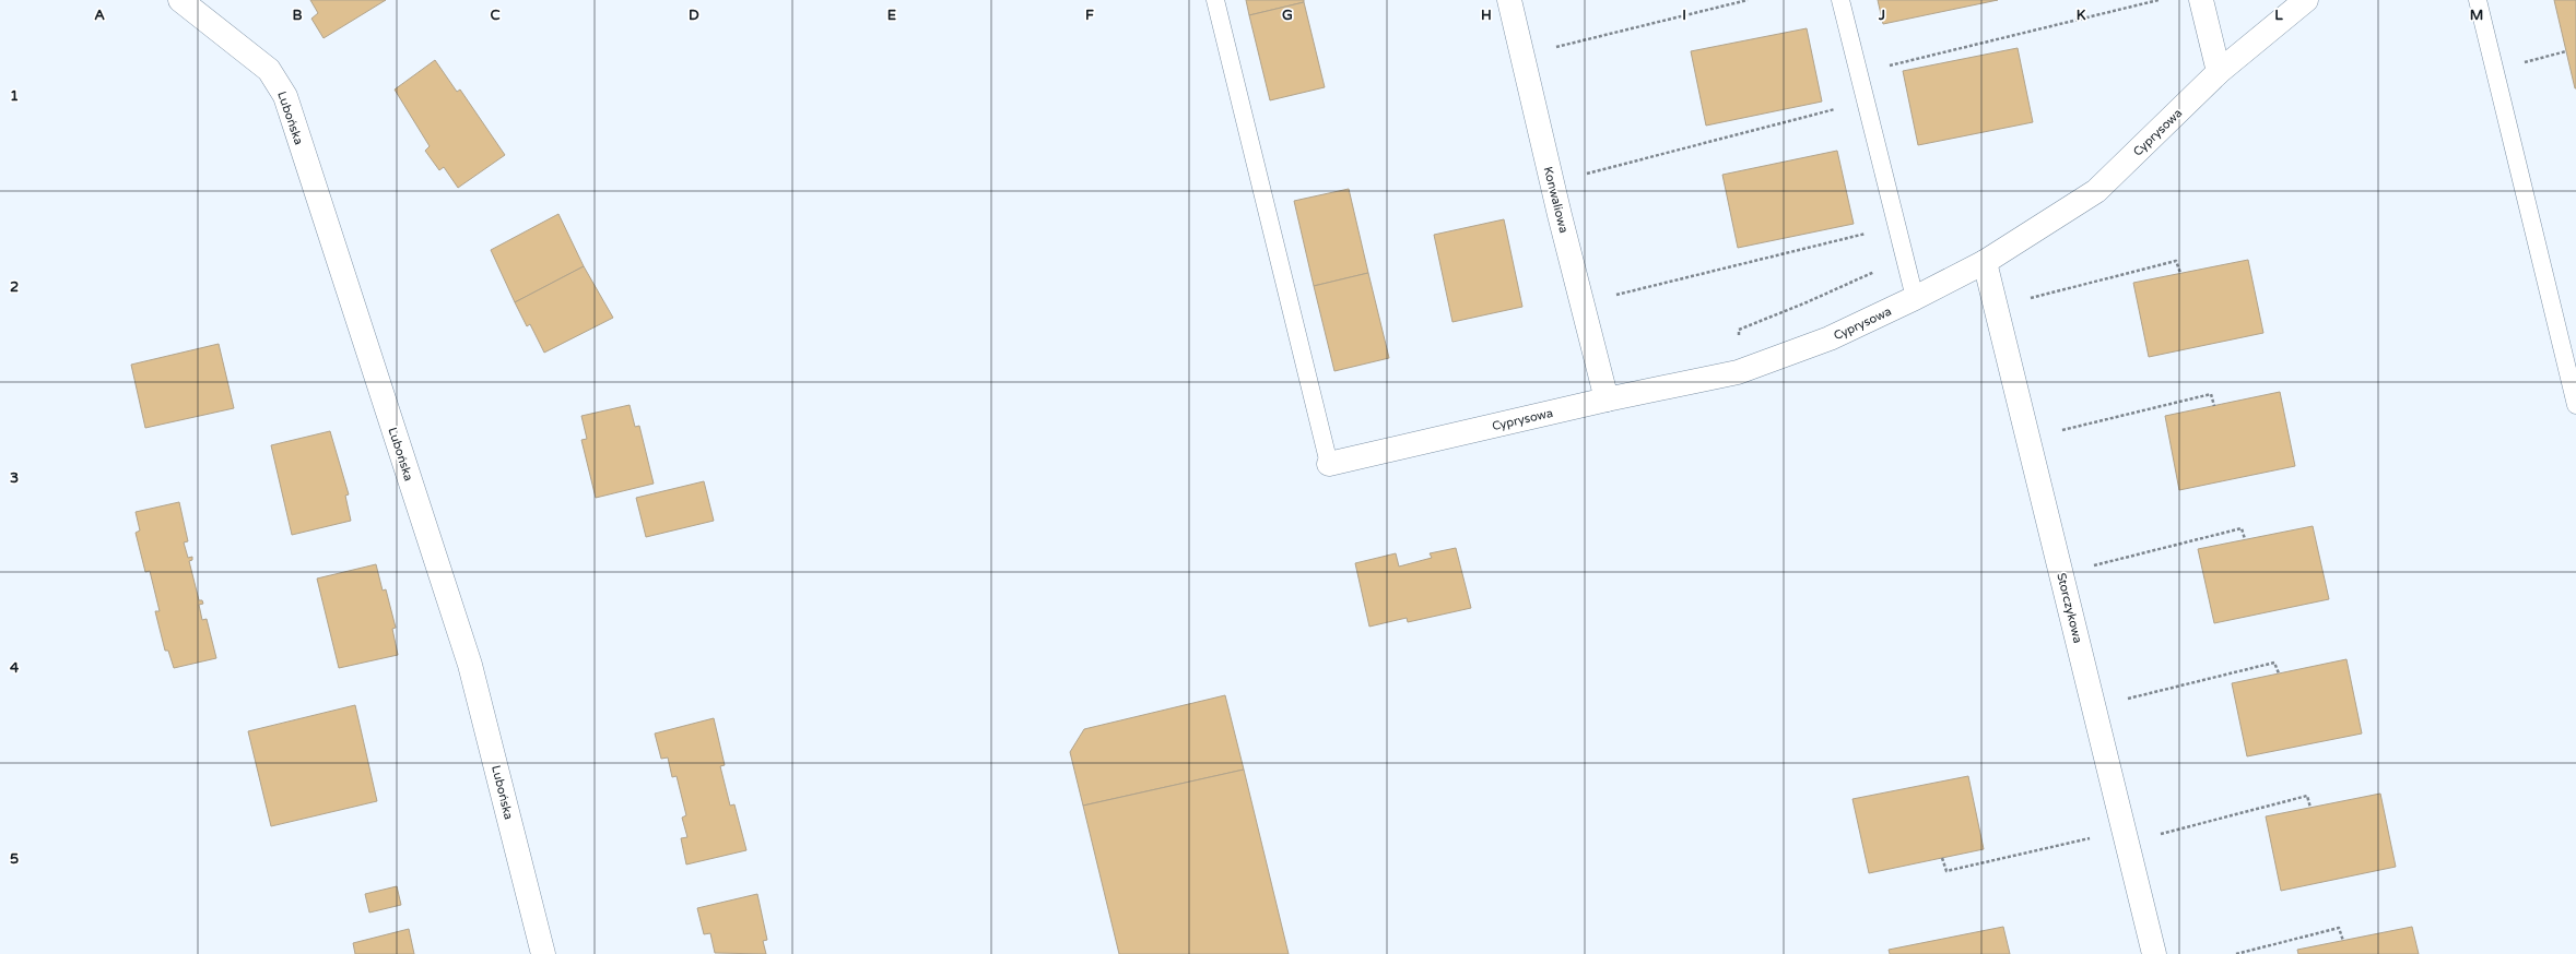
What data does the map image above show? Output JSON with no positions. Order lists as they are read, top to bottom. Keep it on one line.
{"streets":{"street":["Lubońska","Cyprysowa","Konwaliowa","Storczykowa"]},"crossings":[["Cyprysowa","Konwaliowa"],["Cyprysowa","Storczykowa"]],"grid":{"columns":["A","B","C","D","E","F","G","H","I","J","K","L","M"],"rows":["1","2","3","4","5"]}}
